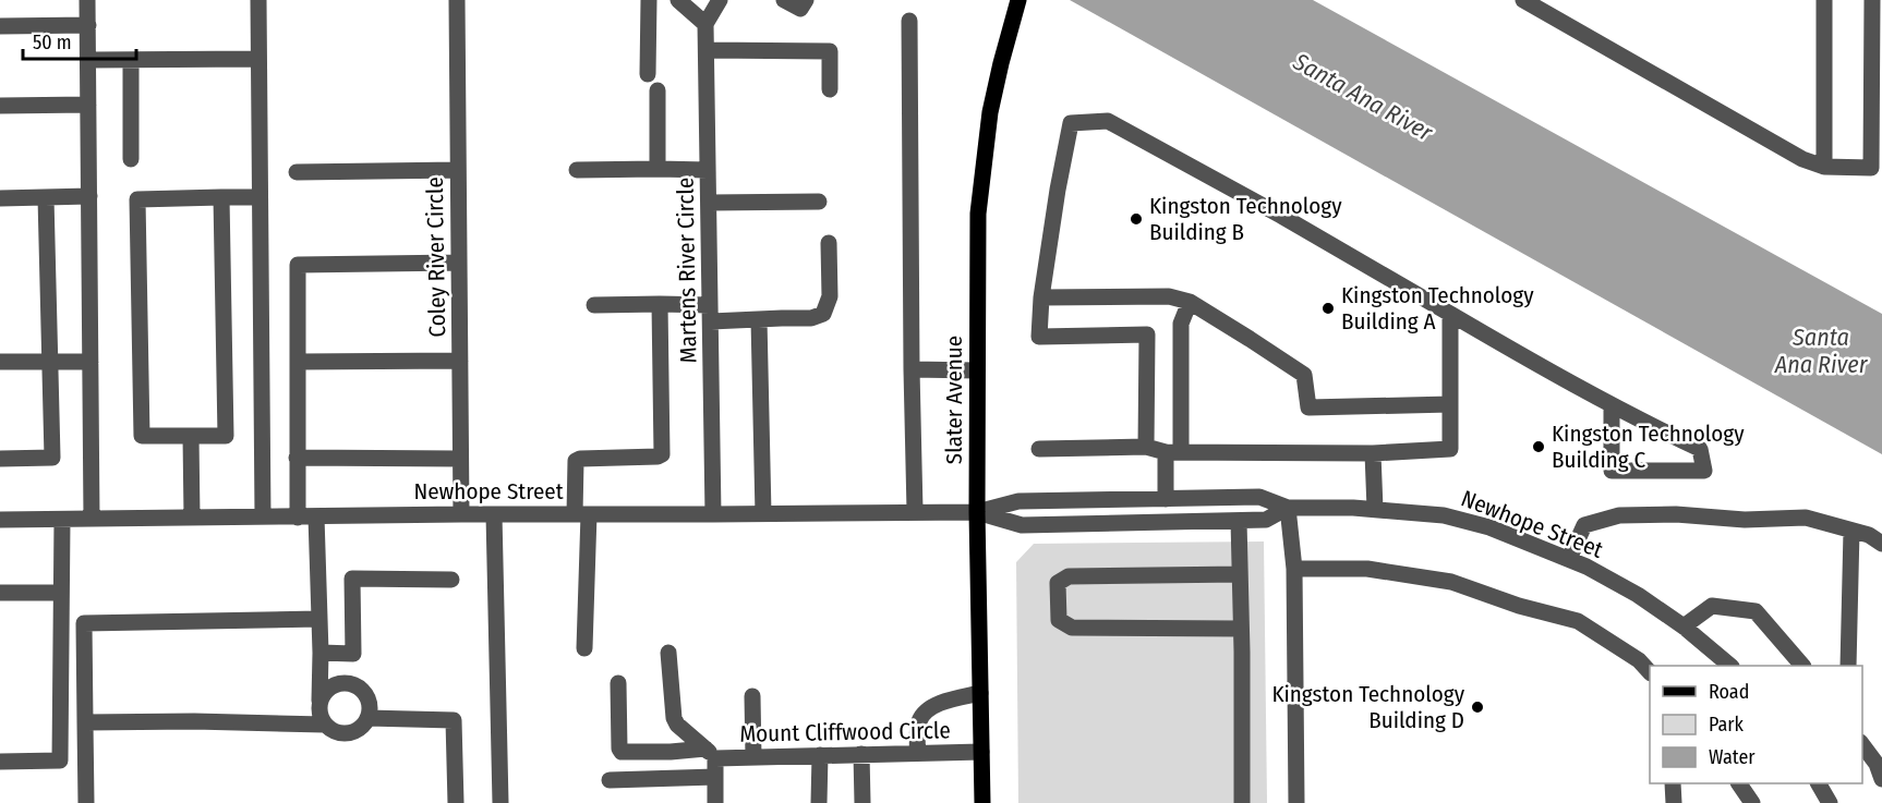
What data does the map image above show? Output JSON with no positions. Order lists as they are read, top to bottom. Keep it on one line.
{"streets":{"main road":["Slater Avenue"],"street":["Coley River Circle","Martens River Circle","Newhope Street","Mount Cliffwood Circle"]},"crossings":[["Coley River Circle","Newhope Street"],["Martens River Circle","Newhope Street"],["Slater Avenue","Newhope Street"],["Slater Avenue","Mount Cliffwood Circle"]],"water":["Santa Ana River"],"places":["Kingston Technology Building B","Kingston Technology Building A","Kingston Technology Building C","Kingston Technology Building D"],"legend":["Road","Park","Water"],"scale_bar":"50 m"}
